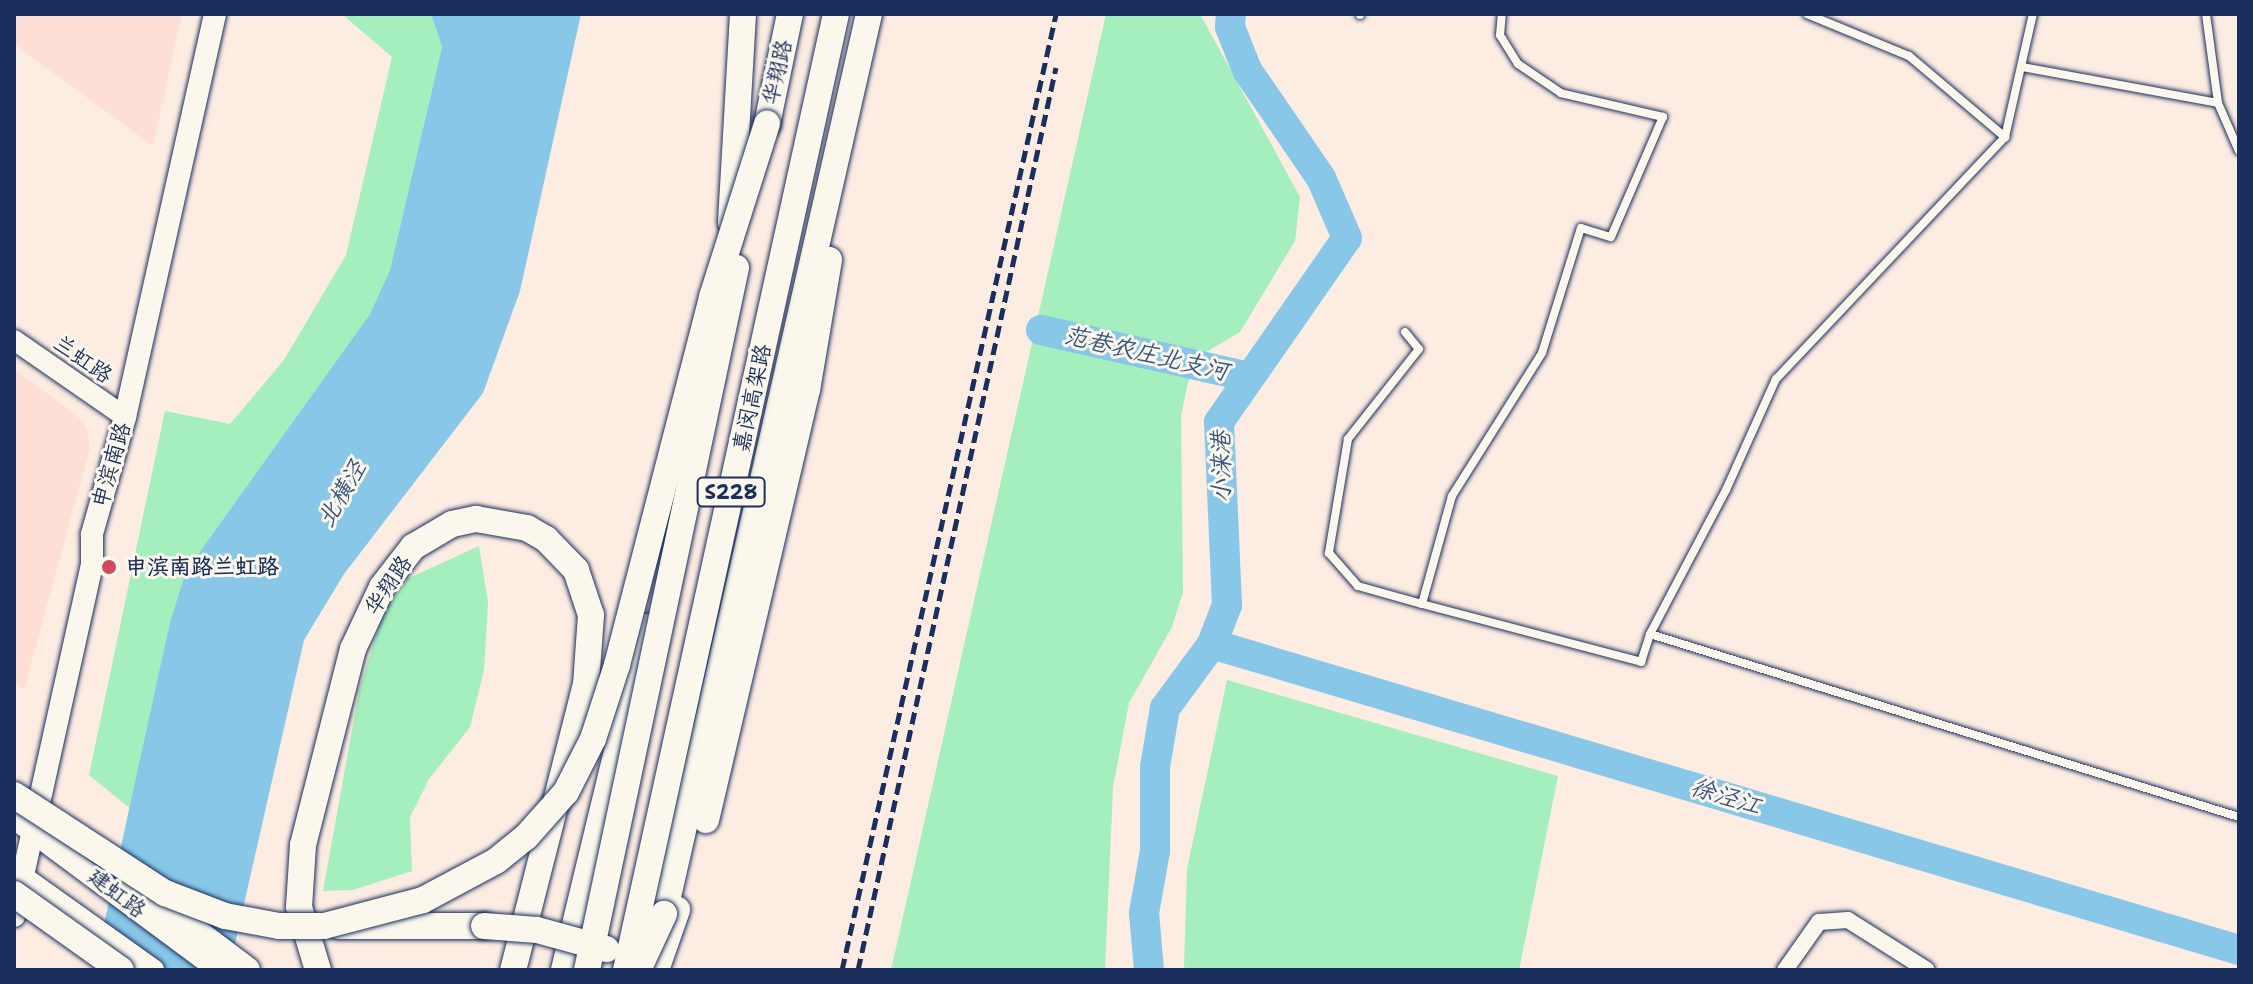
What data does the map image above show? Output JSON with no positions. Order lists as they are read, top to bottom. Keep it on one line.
{"streets":{"main road":["华翔路","嘉闵高架路","申滨南路","S228","建虹路"],"street":["兰虹路"]},"crossings":[["华翔路","嘉闵高架路"],["兰虹路","申滨南路"],["申滨南路","建虹路"]],"water":["范巷农庄北支河","小涞港","北横泾","徐泾江"],"places":["申滨南路兰虹路"]}
